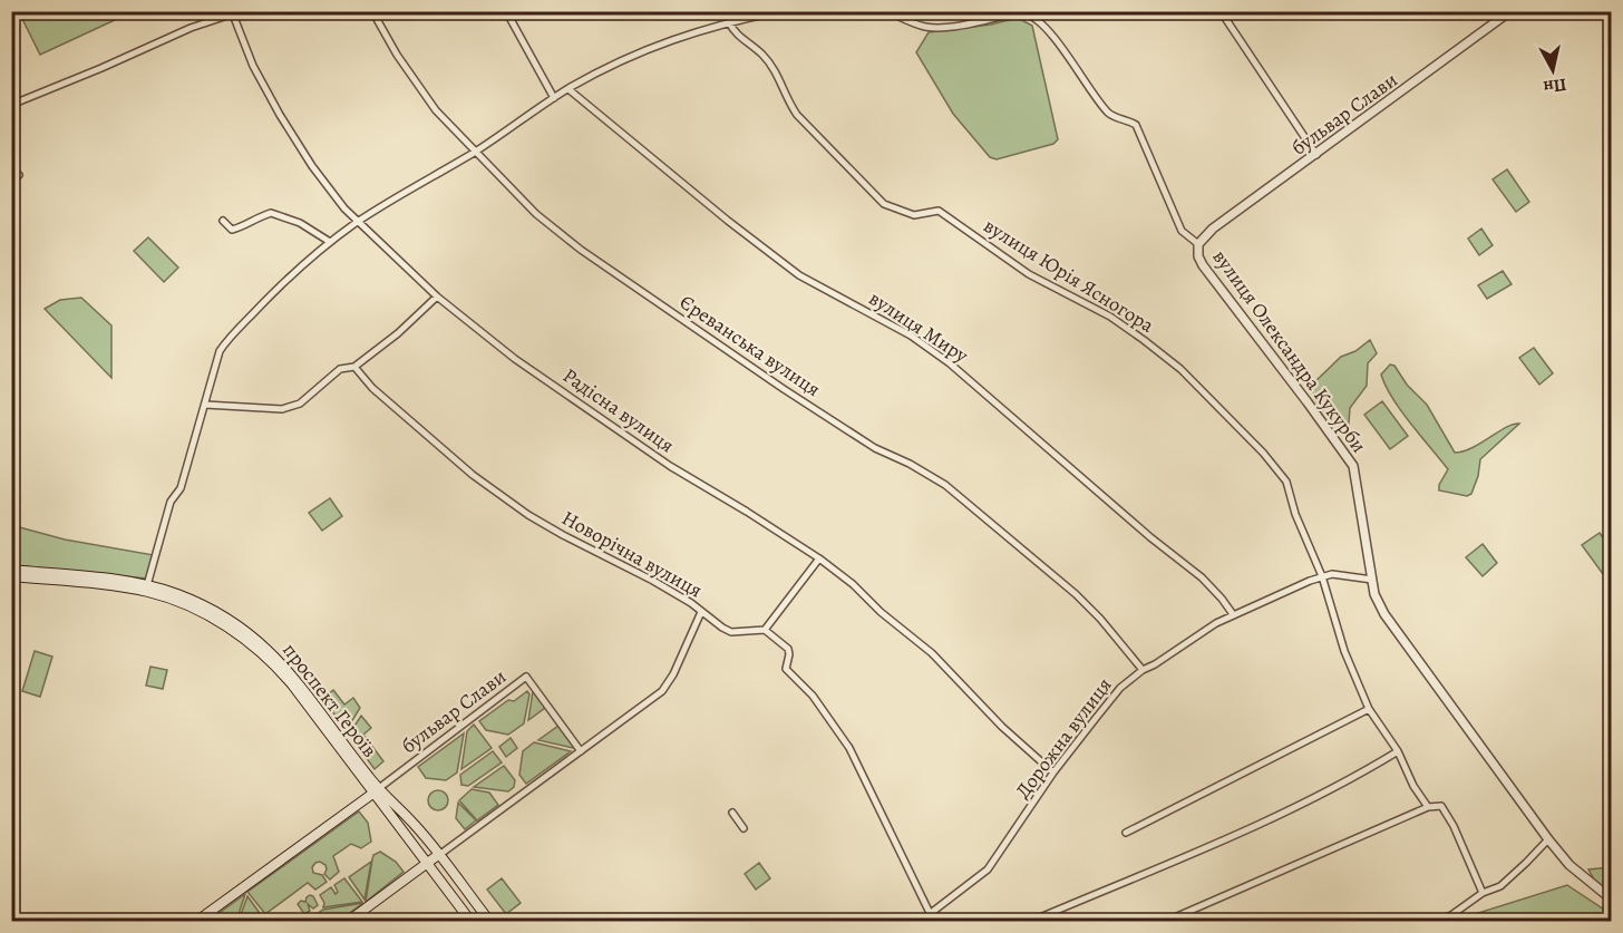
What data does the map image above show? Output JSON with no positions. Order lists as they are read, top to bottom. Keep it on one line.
{"streets":{"main road":["бульвар Слави","проспект Героїв"],"street":["вулиця Юрія Ясногора","вулиця Миру","Єреванська вулиця","вулиця Олександра Кукурби","Радісна вулиця","Новорічна вулиця","Дорожна вулиця"]},"crossings":[["бульвар Слави","вулиця Олександра Кукурби"],["бульвар Слави","проспект Героїв"],["вулиця Юрія Ясногора","Дорожна вулиця"],["вулиця Миру","Дорожна вулиця"],["Єреванська вулиця","Дорожна вулиця"],["вулиця Олександра Кукурби","Дорожна вулиця"],["Радісна вулиця","Дорожна вулиця"]],"north":"bottom"}
